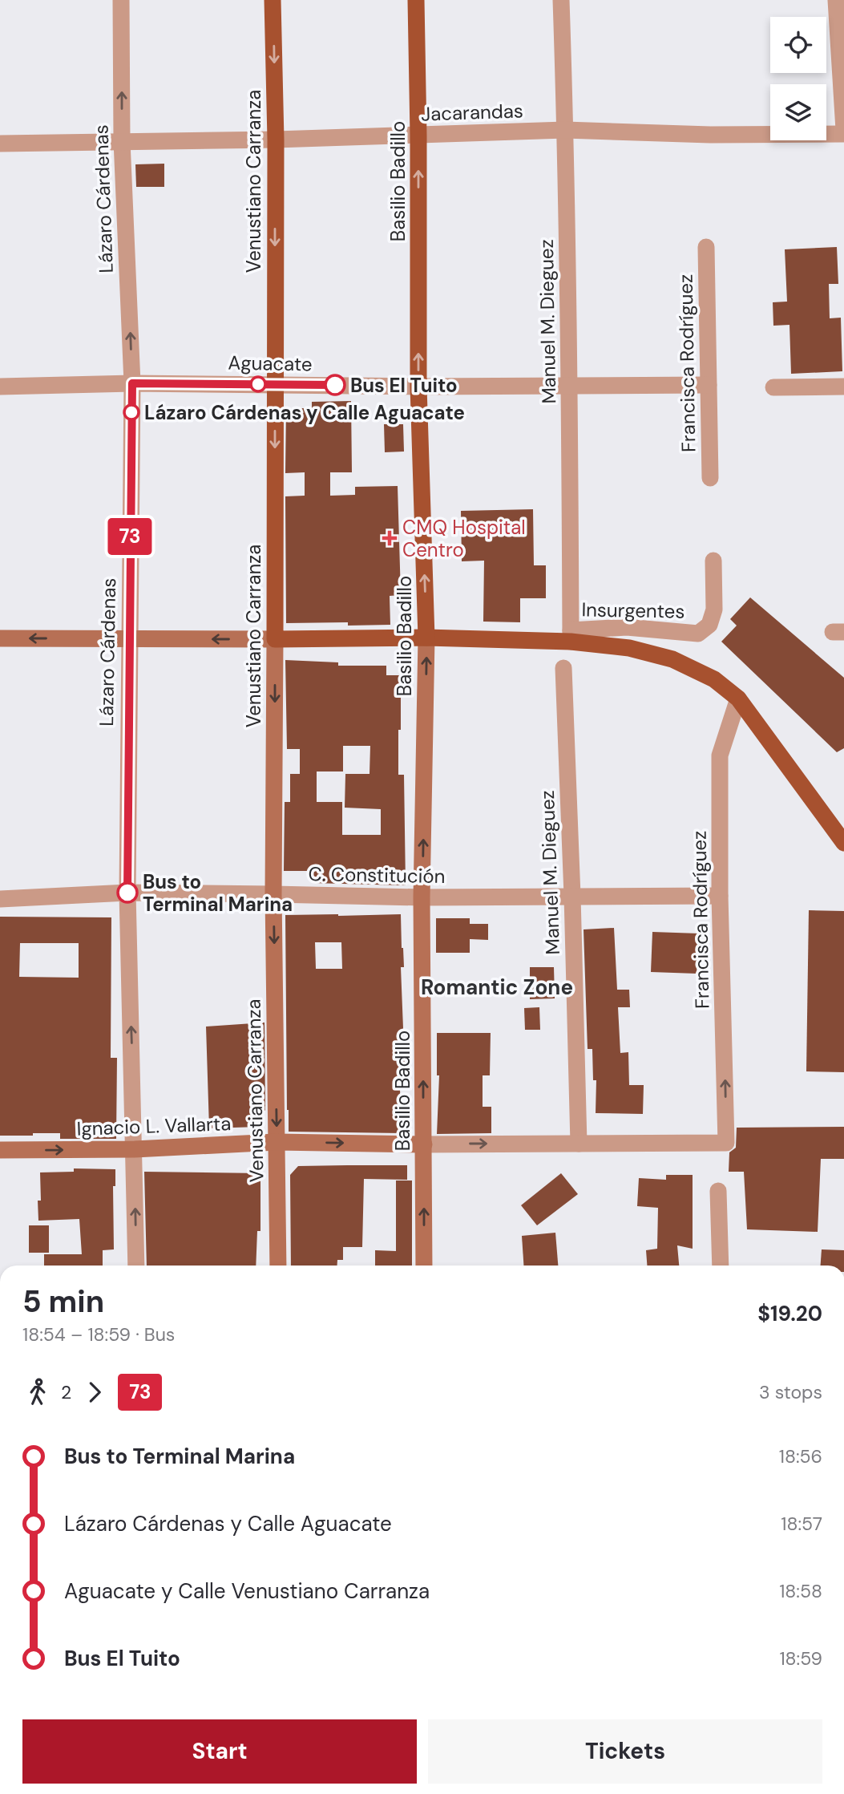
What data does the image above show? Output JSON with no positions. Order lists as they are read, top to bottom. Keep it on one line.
{"streets":{"main road":["Venustiano Carranza","Basilio Badillo","Ignacio L. Vallarta"],"street":["Jacarandas","Lázaro Cárdenas","Manuel M. Dieguez","Aguacate","Francisca Rodríguez","Insurgentes","C. Constitución"]},"crossings":[["Jacarandas","Venustiano Carranza"],["Jacarandas","Basilio Badillo"],["Jacarandas","Lázaro Cárdenas"],["Jacarandas","Manuel M. Dieguez"],["Venustiano Carranza","Aguacate"],["Venustiano Carranza","C. Constitución"],["Venustiano Carranza","Ignacio L. Vallarta"],["Basilio Badillo","Aguacate"],["Basilio Badillo","C. Constitución"],["Basilio Badillo","Ignacio L. Vallarta"],["Lázaro Cárdenas","Aguacate"],["Lázaro Cárdenas","C. Constitución"],["Lázaro Cárdenas","Ignacio L. Vallarta"],["Manuel M. Dieguez","Aguacate"],["Manuel M. Dieguez","Insurgentes"],["Manuel M. Dieguez","C. Constitución"],["Manuel M. Dieguez","Ignacio L. Vallarta"],["Aguacate","Francisca Rodríguez"],["Francisca Rodríguez","C. Constitución"],["Francisca Rodríguez","Ignacio L. Vallarta"]],"one_way":["Venustiano Carranza","Basilio Badillo","Lázaro Cárdenas","Francisca Rodríguez","Ignacio L. Vallarta"],"districts":["Romantic Zone"],"places":{"other":["Bus El Tuito","Lázaro Cárdenas y Calle Aguacate","Bus to Terminal Marina"],"health":["CMQ Hospital Centro"]},"lines":["bus line 73"],"page":{"on_map":"73","heading":["5 min","18:54 – 18:59 · Bus","$19.20"],"legs":["2","73","3 stops"],"list":[{"name":"Bus to Terminal Marina","value":"18:56"},{"name":"Lázaro Cárdenas y Calle Aguacate","value":"18:57"},{"name":"Aguacate y Calle Venustiano Carranza","value":"18:58"},{"name":"Bus El Tuito","value":"18:59"}],"buttons":["Start","Tickets"]}}
